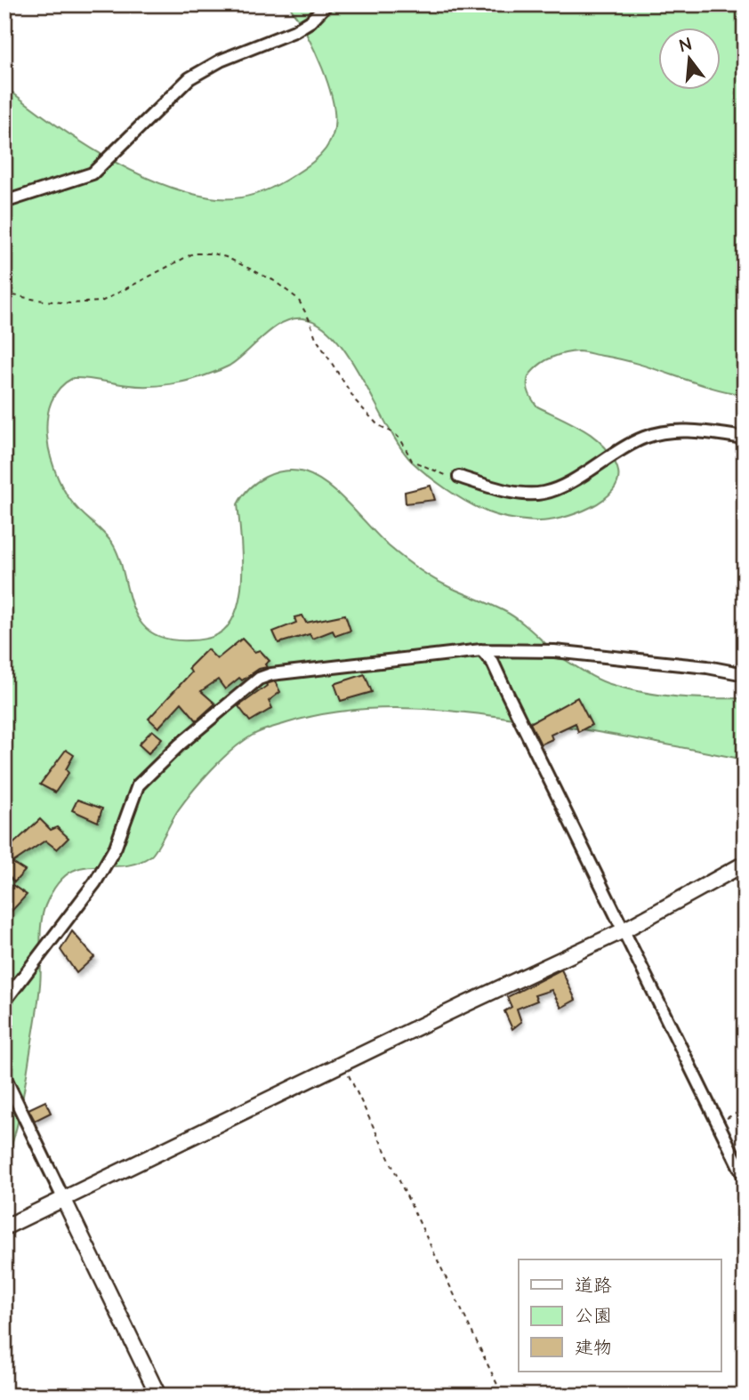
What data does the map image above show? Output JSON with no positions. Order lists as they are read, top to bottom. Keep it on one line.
{"legend":["道路","公園","建物"],"north":"top"}
